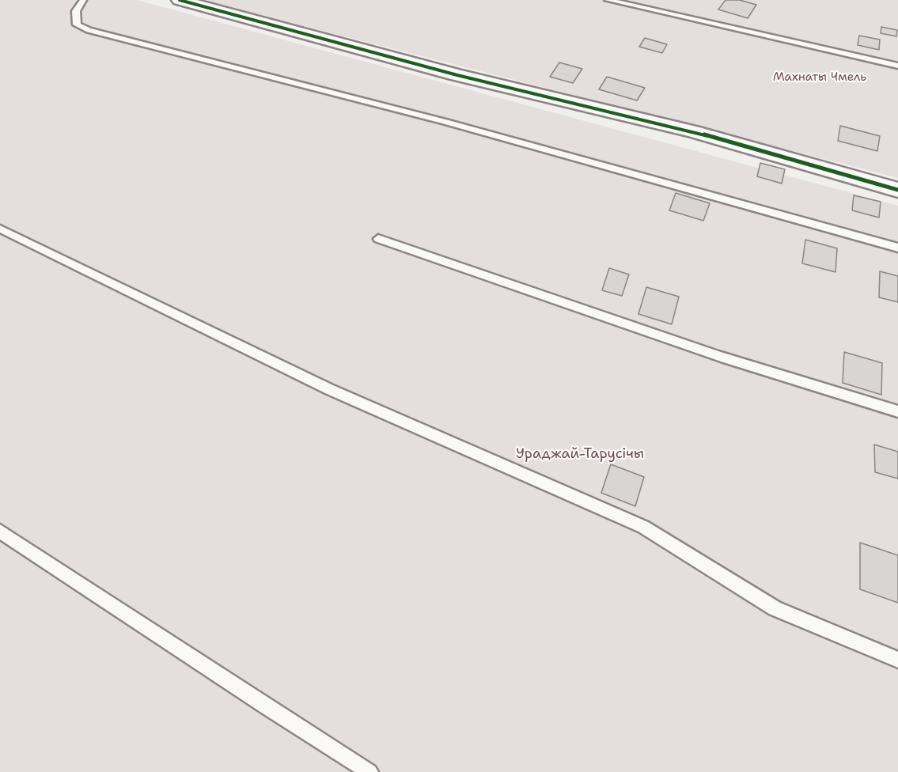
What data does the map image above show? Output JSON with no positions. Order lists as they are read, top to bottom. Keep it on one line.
{"parks":["Махнаты Чмель","Ураджай-Тарусічы"]}
